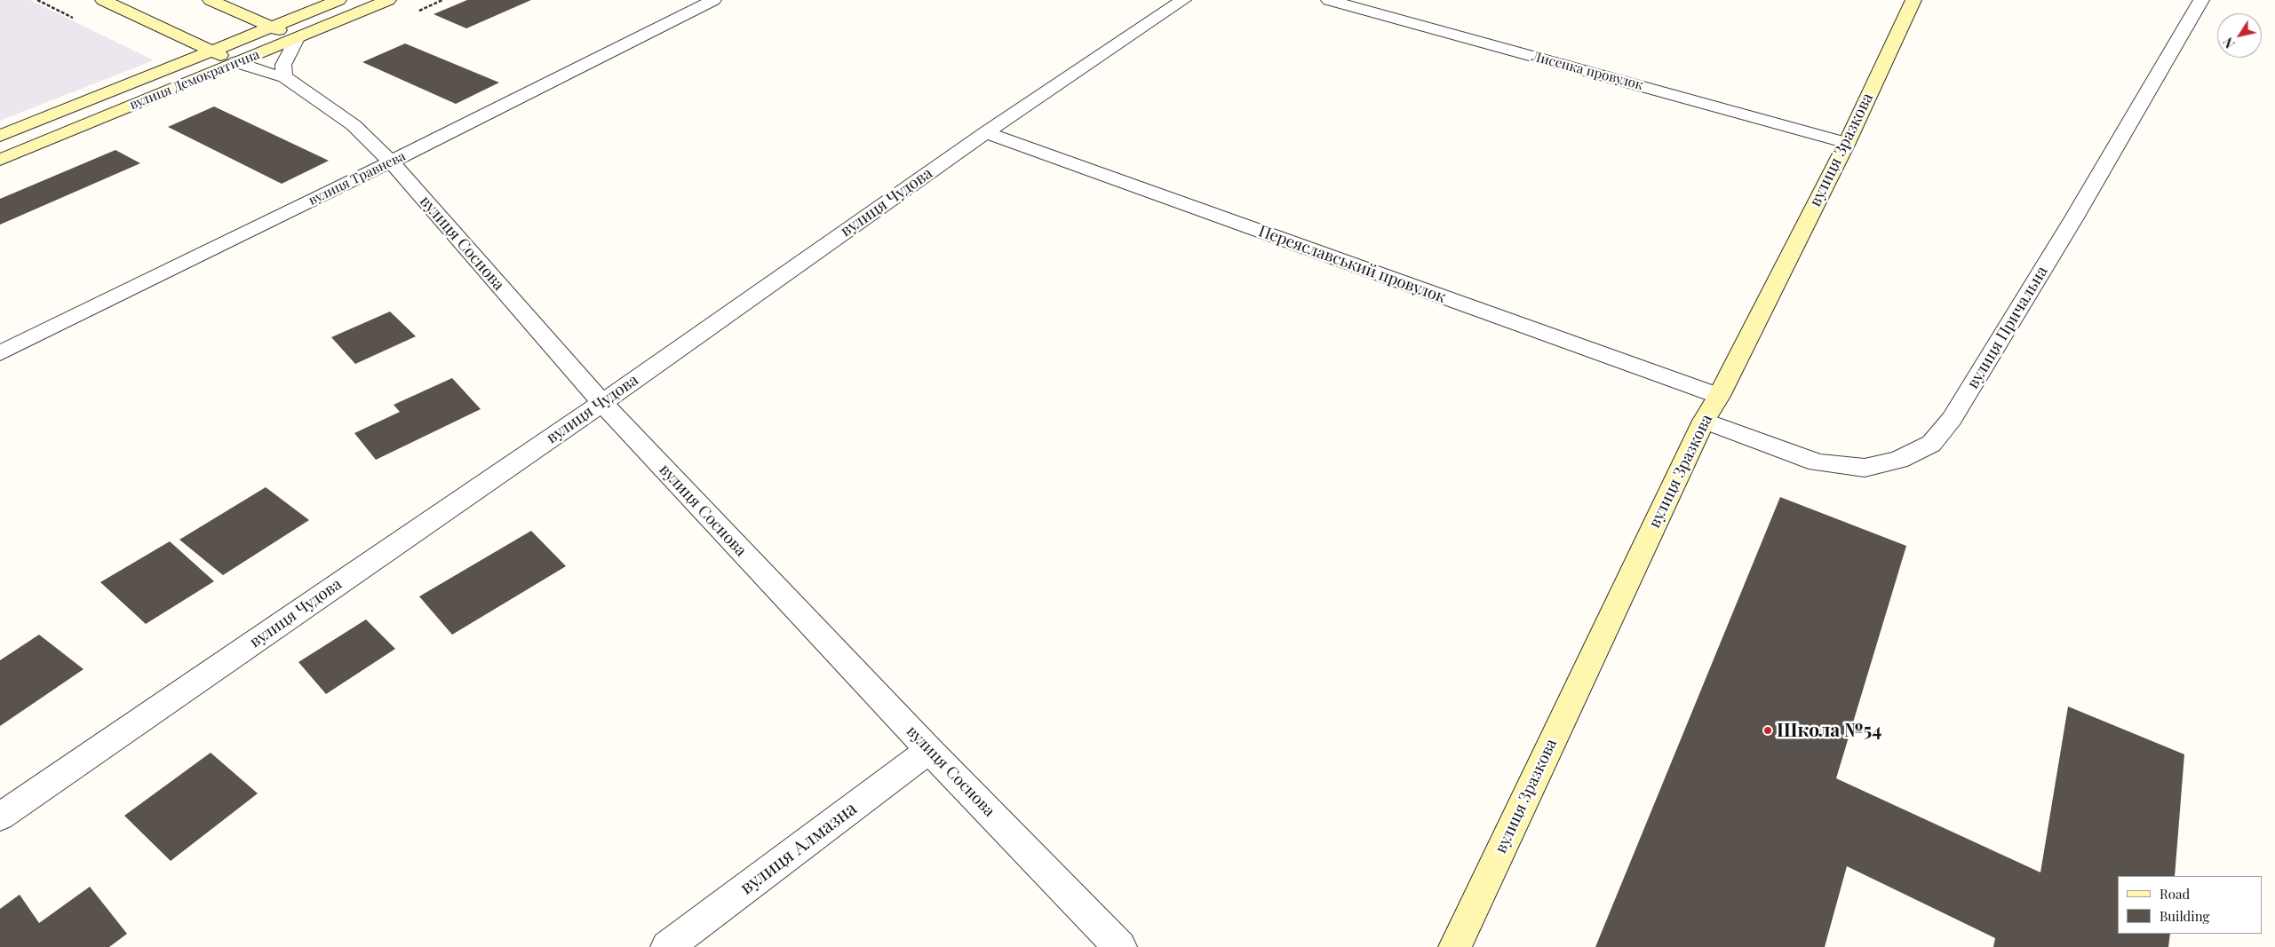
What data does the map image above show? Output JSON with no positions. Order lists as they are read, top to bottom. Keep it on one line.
{"streets":{"street":["Лисенка провулок","вулиця Демократична","вулиця Зразкова","вулиця Травнева","вулиця Чудова","вулиця Соснова","Переяславський провулок","вулиця Причальна","вулиця Алмазна"]},"crossings":[["Лисенка провулок","вулиця Зразкова"],["вулиця Зразкова","Переяславський провулок"],["вулиця Зразкова","вулиця Причальна"],["вулиця Травнева","вулиця Соснова"],["вулиця Чудова","вулиця Соснова"],["вулиця Чудова","Переяславський провулок"],["вулиця Соснова","вулиця Алмазна"]],"places":["Школа №54"],"legend":["Road","Building"],"north":"bottom left"}
